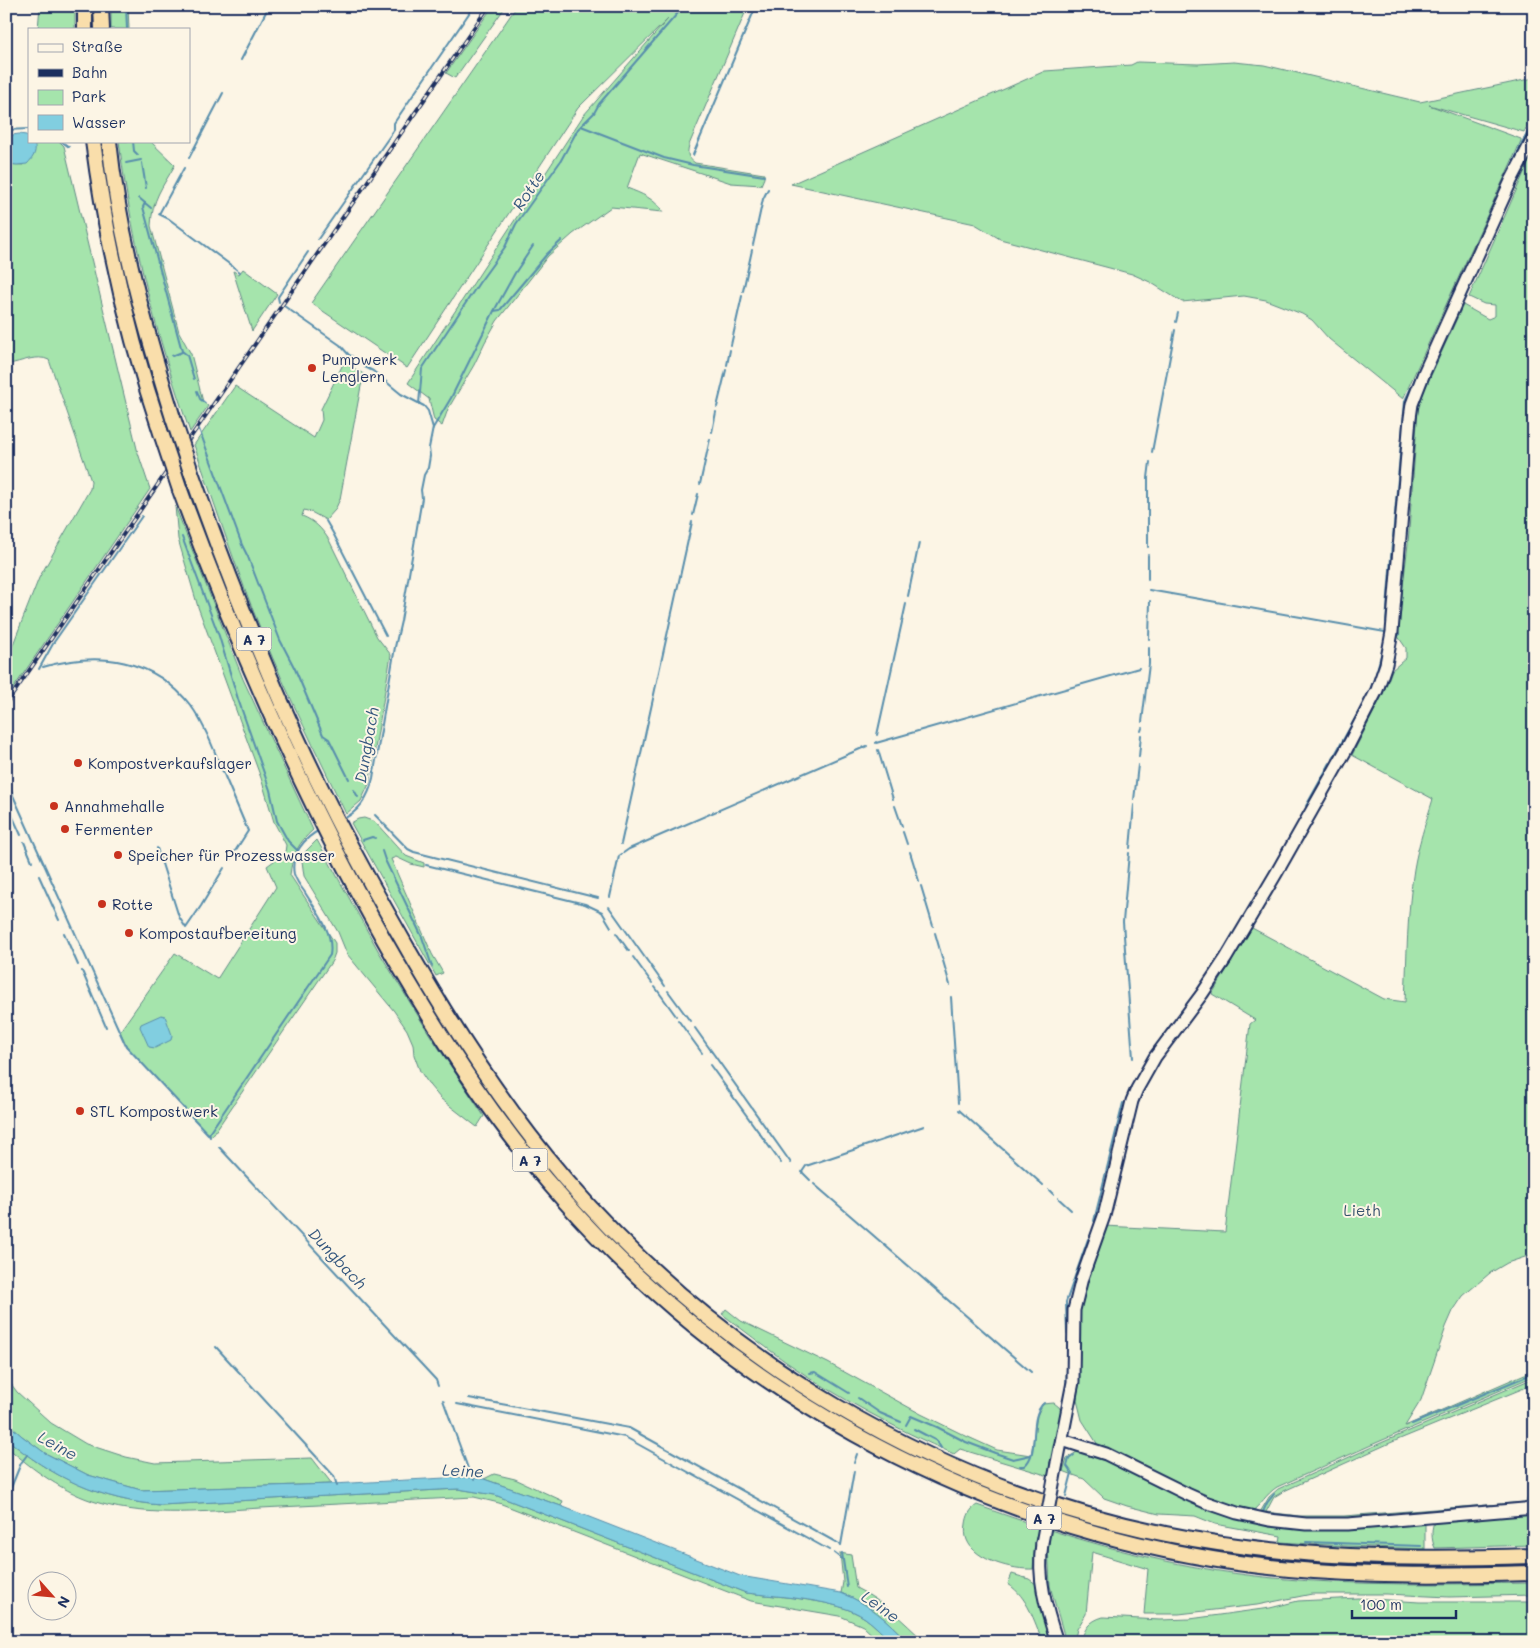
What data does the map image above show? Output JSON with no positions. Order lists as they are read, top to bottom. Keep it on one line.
{"streets":{"highway":["A 7"]},"water":["Rotte","Dungbach","Leine"],"parks":["Lieth"],"places":["Pumpwerk Lenglern","Kompostverkaufslager","Annahmehalle","Fermenter","Speicher für Prozesswasser","Rotte","Kompostaufbereitung","STL Kompostwerk"],"legend":["Straße","Bahn","Park","Wasser"],"scale_bar":"100 m","north":"bottom right"}
